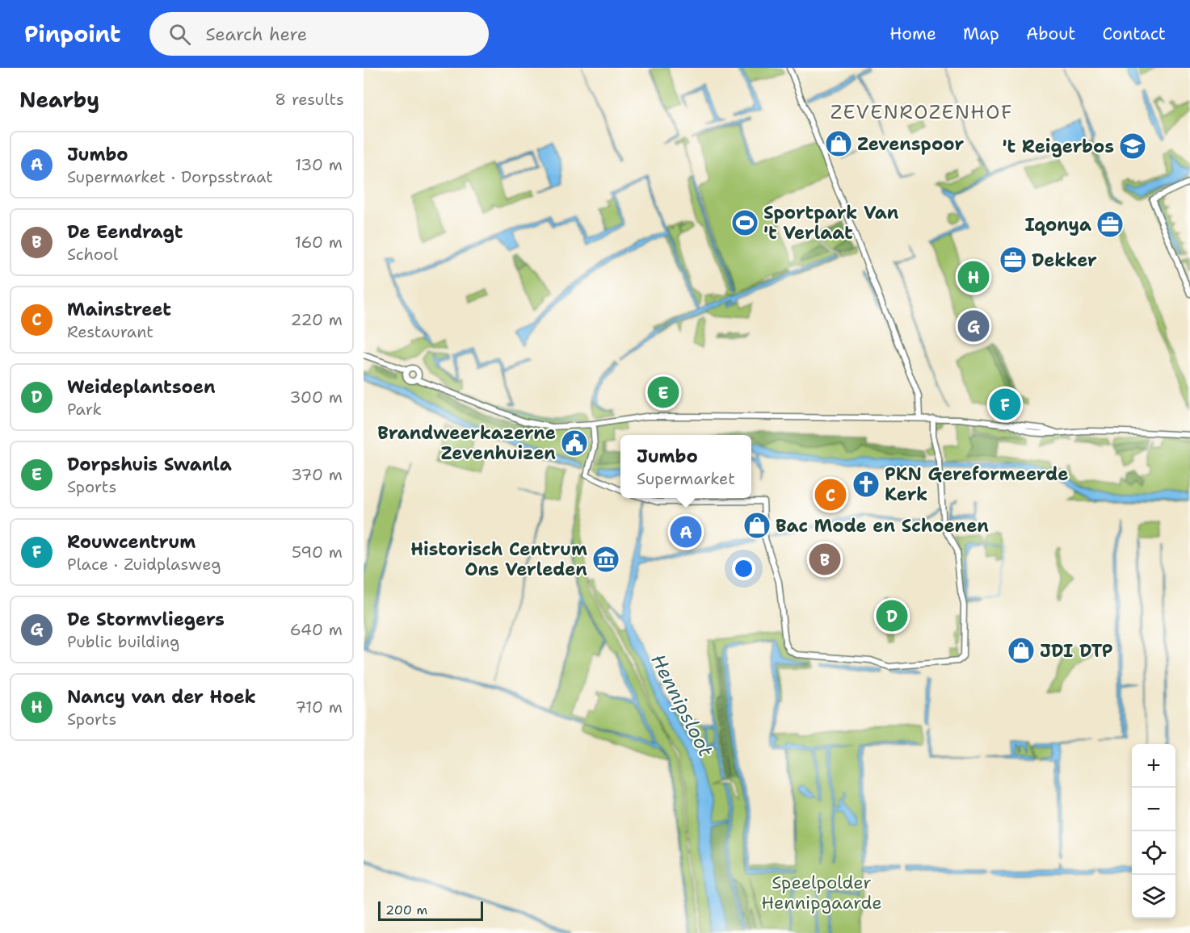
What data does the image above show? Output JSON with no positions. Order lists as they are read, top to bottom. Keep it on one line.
{"districts":["ZEVENROZENHOF"],"water":["Hennipsloot"],"parks":["Speelpolder Hennipgaarde"],"places":{"shop":["Zevenspoor","Bac Mode en Schoenen","JDI DTP"],"school or university":["'t Reigerbos"],"sports":["Sportpark Van 't Verlaat"],"office":["Iqonya","Dekker"],"public building":["Brandweerkazerne Zevenhuizen"],"church":["PKN Gereformeerde Kerk"],"museum":["Historisch Centrum Ons Verleden"]},"scale_bar":"200 m","page":{"header":"Pinpoint","search":"Search here","nav":["Home","Map","About","Contact"],"heading":["Nearby","8 results"],"list":[{"mark":"A","name":"Jumbo","note":"Supermarket · Dorpsstraat","value":"130 m"},{"mark":"B","name":"De Eendragt","note":"School","value":"160 m"},{"mark":"C","name":"Mainstreet","note":"Restaurant","value":"220 m"},{"mark":"D","name":"Weideplantsoen","note":"Park","value":"300 m"},{"mark":"E","name":"Dorpshuis Swanla","note":"Sports","value":"370 m"},{"mark":"F","name":"Rouwcentrum","note":"Place · Zuidplasweg","value":"590 m"},{"mark":"G","name":"De Stormvliegers","note":"Public building","value":"640 m"},{"mark":"H","name":"Nancy van der Hoek","note":"Sports","value":"710 m"}],"pins":["H","G","E","F","C","A","B","D"],"popup":["Jumbo","Supermarket"],"map_buttons":["+","−"],"scale":"200 m"}}
